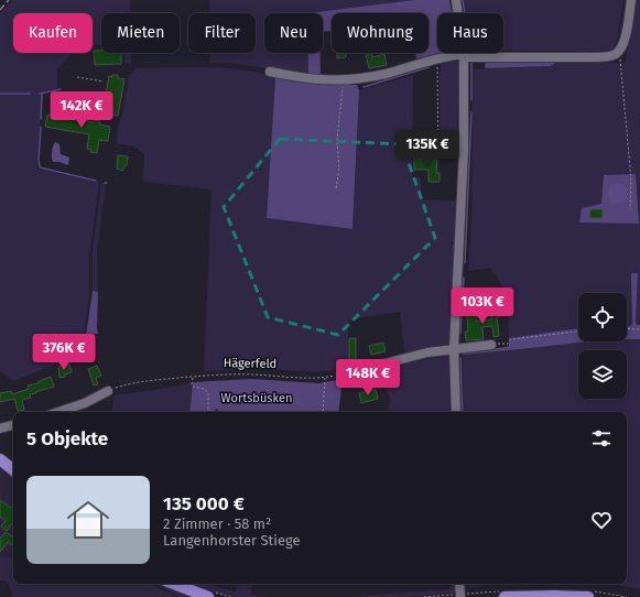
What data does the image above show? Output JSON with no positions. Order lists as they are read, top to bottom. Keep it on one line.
{"streets":{"path":["Hägerfeld"]},"parks":["Wortsbüsken"],"page":{"chip":["Kaufen","Mieten","Filter","Neu","Wohnung","Haus"],"price":["142K €","135K €","103K €","376K €","148K €"],"heading":"5 Objekte","list":[{"name":"135 000 €","note":"2 Zimmer · 58 m² · Langenhorster Stiege"}]}}
